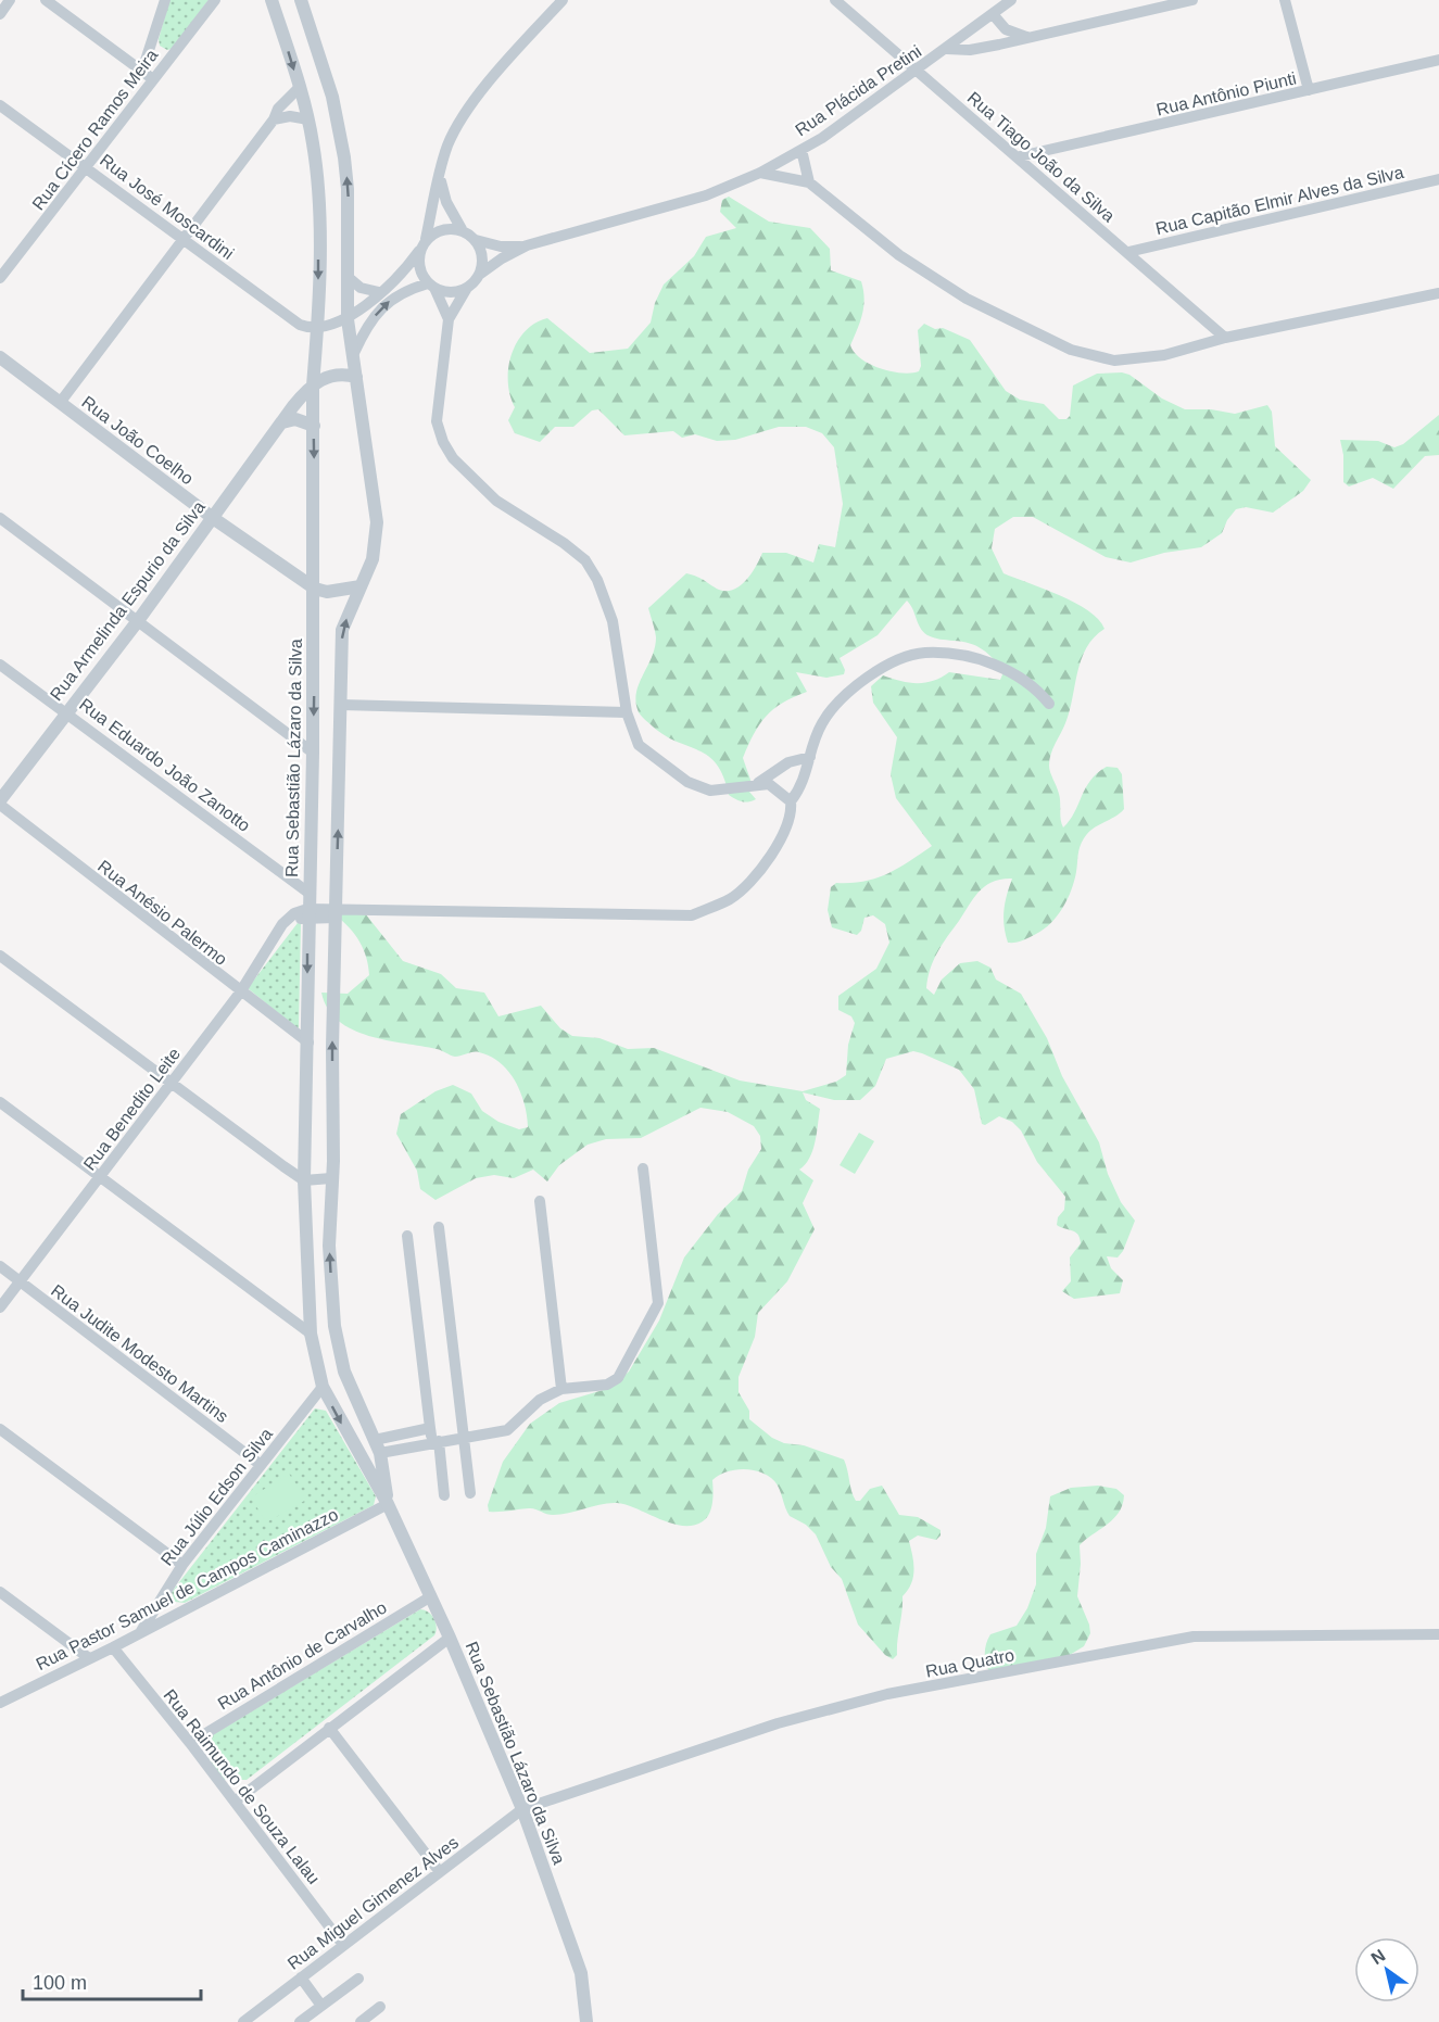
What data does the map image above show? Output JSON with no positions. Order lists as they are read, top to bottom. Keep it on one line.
{"streets":{"street":["Rua Plácida Pretini","Rua Antônio Piunti","Rua Cícero Ramos Meira","Rua Tiago João da Silva","Rua Capitão Elmir Alves da Silva","Rua José Moscardini","Rua João Coelho","Rua Armelinda Espurio da Silva","Rua Sebastião Lázaro da Silva","Rua Eduardo João Zanotto","Rua Anésio Palermo","Rua Benedito Leite","Rua Judite Modesto Martins","Rua Júlio Edson Silva","Rua Pastor Samuel de Campos Caminazzo","Rua Antônio de Carvalho","Rua Quatro","Rua Raimundo de Souza Lalau","Rua Miguel Gimenez Alves"]},"crossings":[["Rua Plácida Pretini","Rua Tiago João da Silva"],["Rua Antônio Piunti","Rua Tiago João da Silva"],["Rua Cícero Ramos Meira","Rua José Moscardini"],["Rua Tiago João da Silva","Rua Capitão Elmir Alves da Silva"],["Rua José Moscardini","Rua Sebastião Lázaro da Silva"],["Rua João Coelho","Rua Armelinda Espurio da Silva"],["Rua João Coelho","Rua Sebastião Lázaro da Silva"],["Rua Armelinda Espurio da Silva","Rua Sebastião Lázaro da Silva"],["Rua Armelinda Espurio da Silva","Rua Eduardo João Zanotto"],["Rua Armelinda Espurio da Silva","Rua Anésio Palermo"],["Rua Sebastião Lázaro da Silva","Rua Eduardo João Zanotto"],["Rua Sebastião Lázaro da Silva","Rua Anésio Palermo"],["Rua Sebastião Lázaro da Silva","Rua Benedito Leite"],["Rua Sebastião Lázaro da Silva","Rua Júlio Edson Silva"],["Rua Sebastião Lázaro da Silva","Rua Pastor Samuel de Campos Caminazzo"],["Rua Sebastião Lázaro da Silva","Rua Antônio de Carvalho"],["Rua Sebastião Lázaro da Silva","Rua Quatro"],["Rua Sebastião Lázaro da Silva","Rua Miguel Gimenez Alves"],["Rua Anésio Palermo","Rua Benedito Leite"],["Rua Benedito Leite","Rua Judite Modesto Martins"],["Rua Judite Modesto Martins","Rua Júlio Edson Silva"],["Rua Júlio Edson Silva","Rua Pastor Samuel de Campos Caminazzo"],["Rua Pastor Samuel de Campos Caminazzo","Rua Raimundo de Souza Lalau"],["Rua Antônio de Carvalho","Rua Raimundo de Souza Lalau"],["Rua Quatro","Rua Miguel Gimenez Alves"],["Rua Raimundo de Souza Lalau","Rua Miguel Gimenez Alves"]],"scale_bar":"100 m","north":"top left"}
